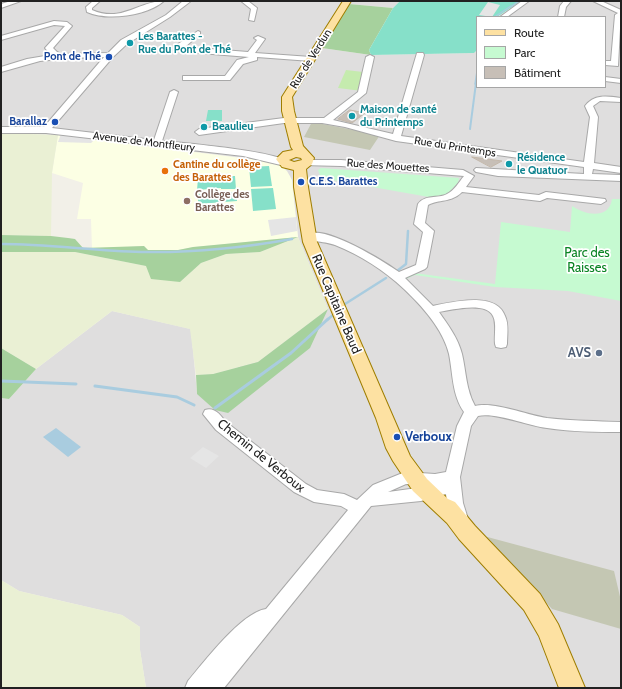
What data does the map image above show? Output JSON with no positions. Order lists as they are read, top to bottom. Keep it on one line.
{"streets":{"main road":["Rue de Verdun","Rue Capitaine Baud"],"street":["Avenue de Montfleury","Rue du Printemps","Rue des Mouettes","Chemin de Verboux"]},"crossings":[["Rue de Verdun","Avenue de Montfleury"],["Rue de Verdun","Rue du Printemps"],["Rue de Verdun","Rue des Mouettes"],["Rue de Verdun","Rue Capitaine Baud"],["Avenue de Montfleury","Rue Capitaine Baud"],["Rue du Printemps","Rue des Mouettes"],["Rue des Mouettes","Rue Capitaine Baud"]],"parks":["Parc des Raisses"],"places":["Les Barattes - Rue du Pont de Thé","Pont de Thé","Maison de santé du Printemps","Barallaz","Beaulieu","Résidence le Quatuor","Cantine du collège des Barattes","C.E.S. Barattes","Collège des Barattes","AVS","Verboux"],"legend":["Route","Parc","Bâtiment"]}
